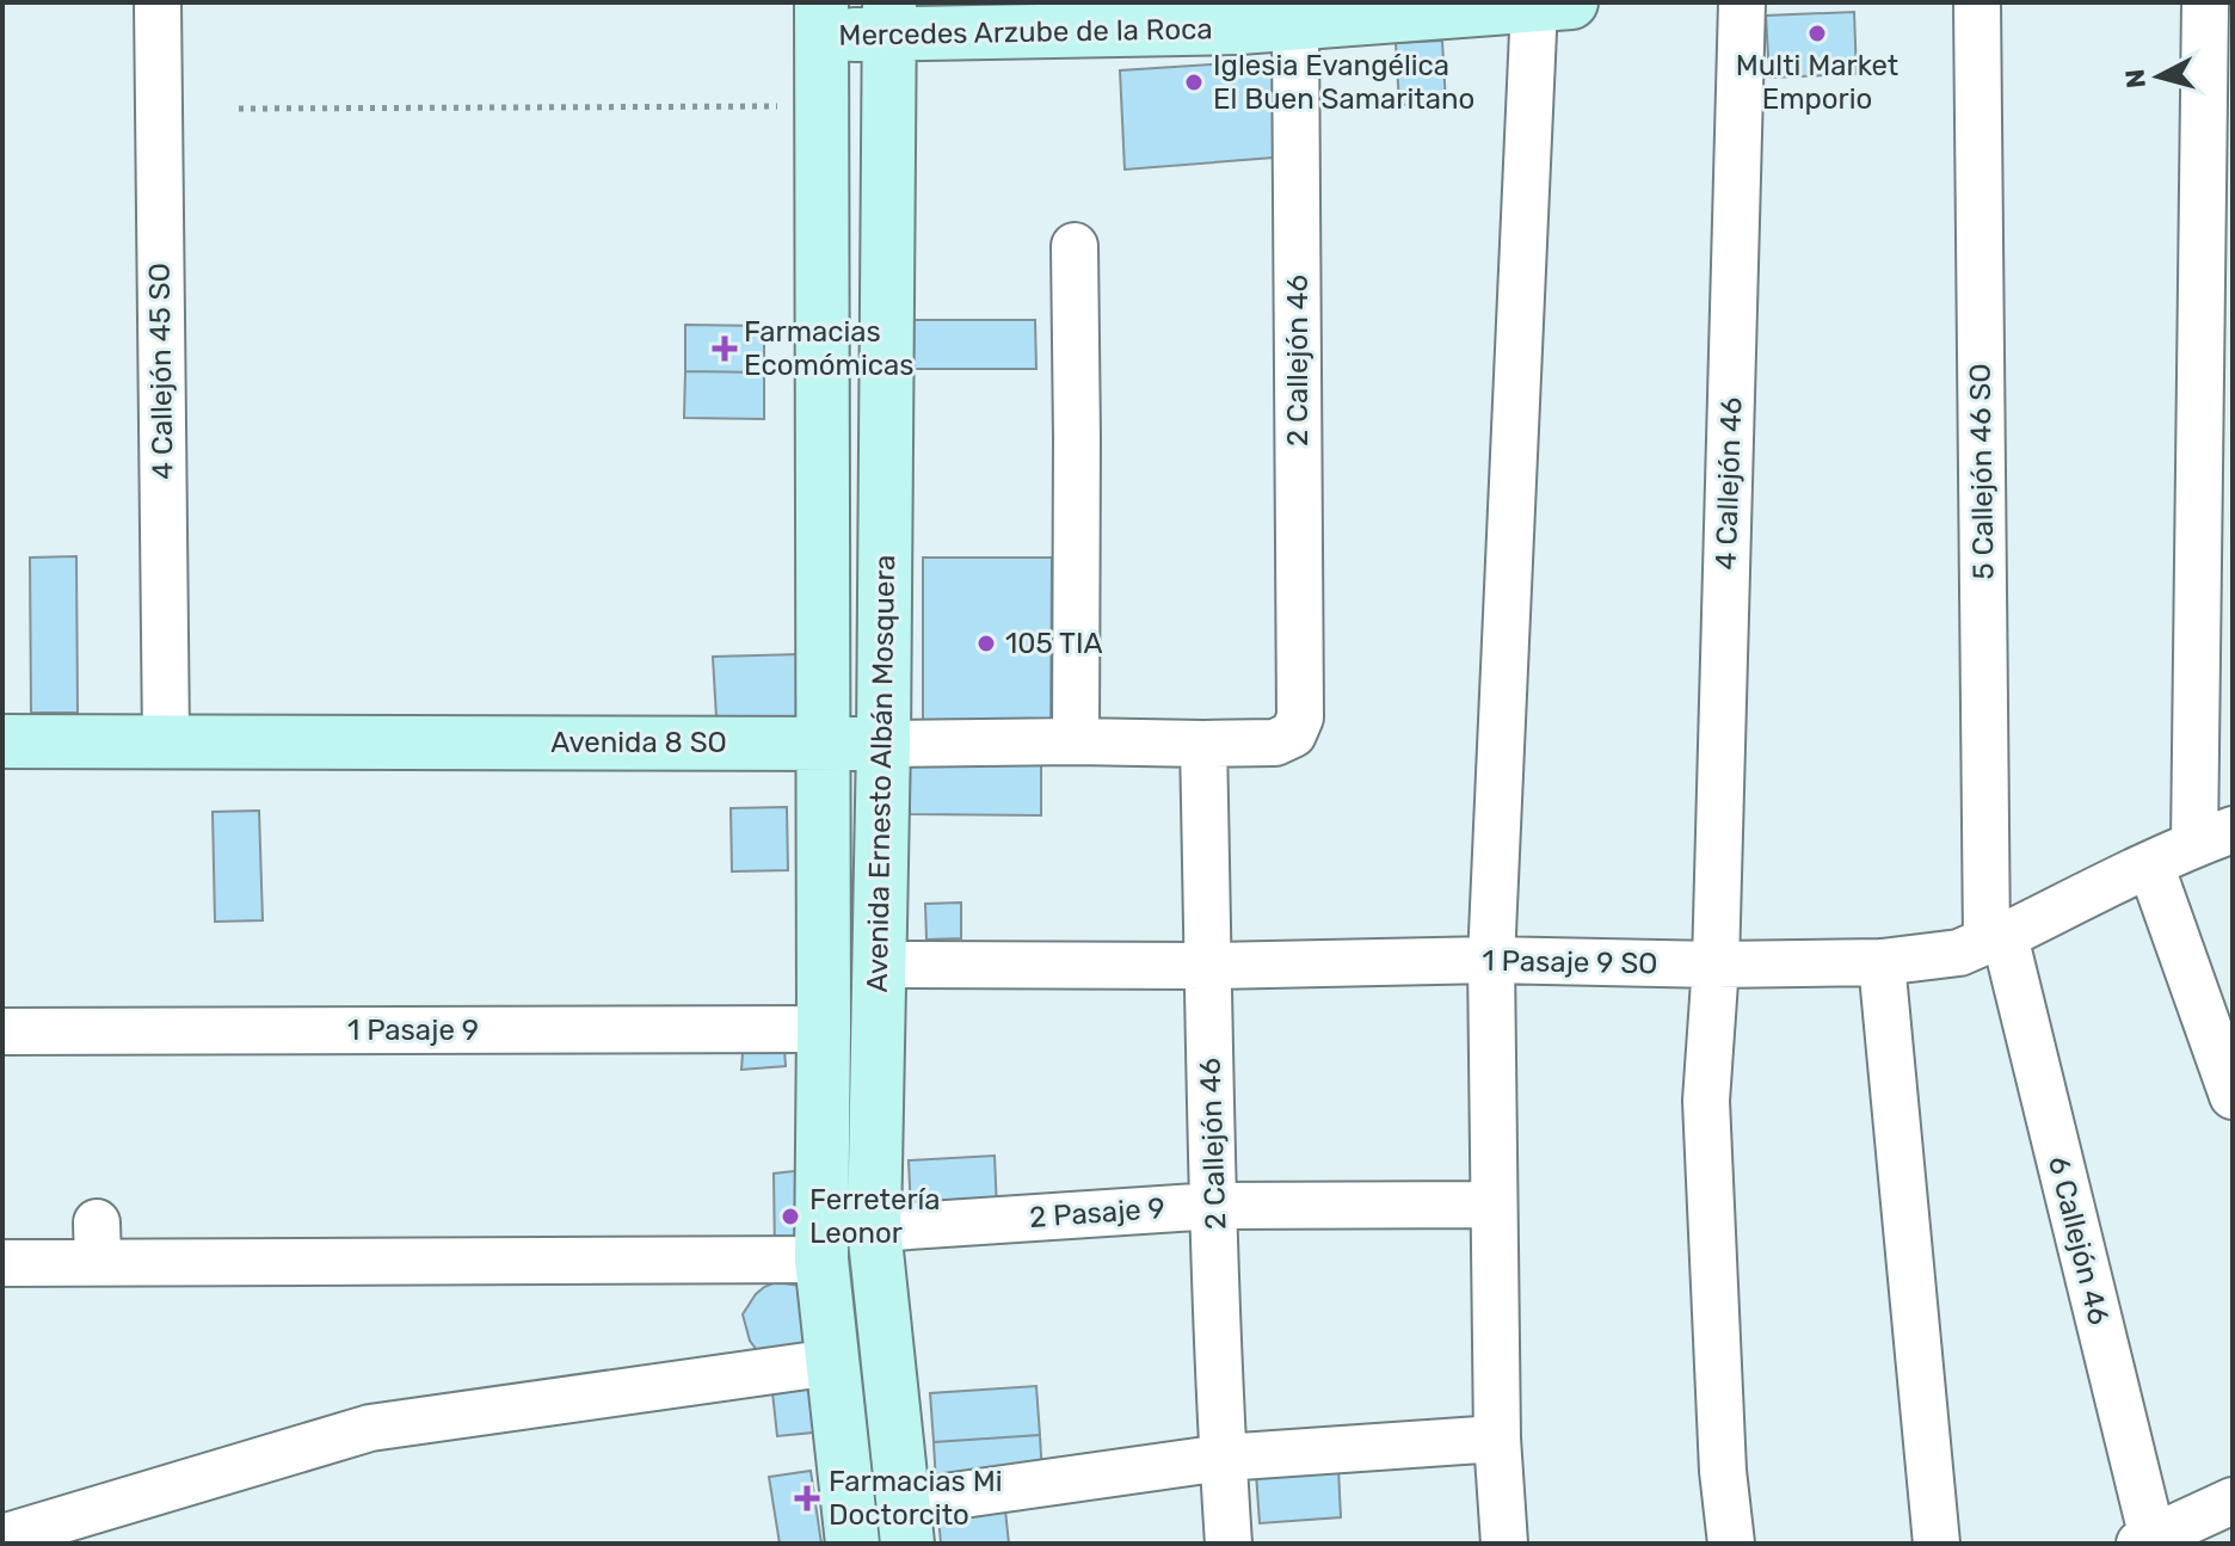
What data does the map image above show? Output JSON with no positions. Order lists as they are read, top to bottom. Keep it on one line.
{"streets":{"street":["Mercedes Arzube de la Roca","2 Callejón 46","4 Callejón 45 SO","5 Callejón 46 SO","4 Callejón 46","Avenida 8 SO","Avenida Ernesto Albán Mosquera","1 Pasaje 9 SO","1 Pasaje 9","2 Pasaje 9","6 Callejón 46"]},"crossings":[["Mercedes Arzube de la Roca","2 Callejón 46"],["Mercedes Arzube de la Roca","Avenida Ernesto Albán Mosquera"],["2 Callejón 46","Avenida 8 SO"],["2 Callejón 46","1 Pasaje 9 SO"],["2 Callejón 46","2 Pasaje 9"],["4 Callejón 45 SO","Avenida 8 SO"],["5 Callejón 46 SO","1 Pasaje 9 SO"],["5 Callejón 46 SO","6 Callejón 46"],["4 Callejón 46","1 Pasaje 9 SO"],["Avenida 8 SO","Avenida Ernesto Albán Mosquera"],["Avenida Ernesto Albán Mosquera","1 Pasaje 9 SO"],["Avenida Ernesto Albán Mosquera","1 Pasaje 9"],["Avenida Ernesto Albán Mosquera","2 Pasaje 9"],["1 Pasaje 9 SO","6 Callejón 46"]],"places":{"other":["Multi Market Emporio","Iglesia Evangélica El Buen Samaritano","105 TIA","Ferretería Leonor"],"health":["Farmacias Ecomómicas","Farmacias Mi Doctorcito"]},"north":"left"}
